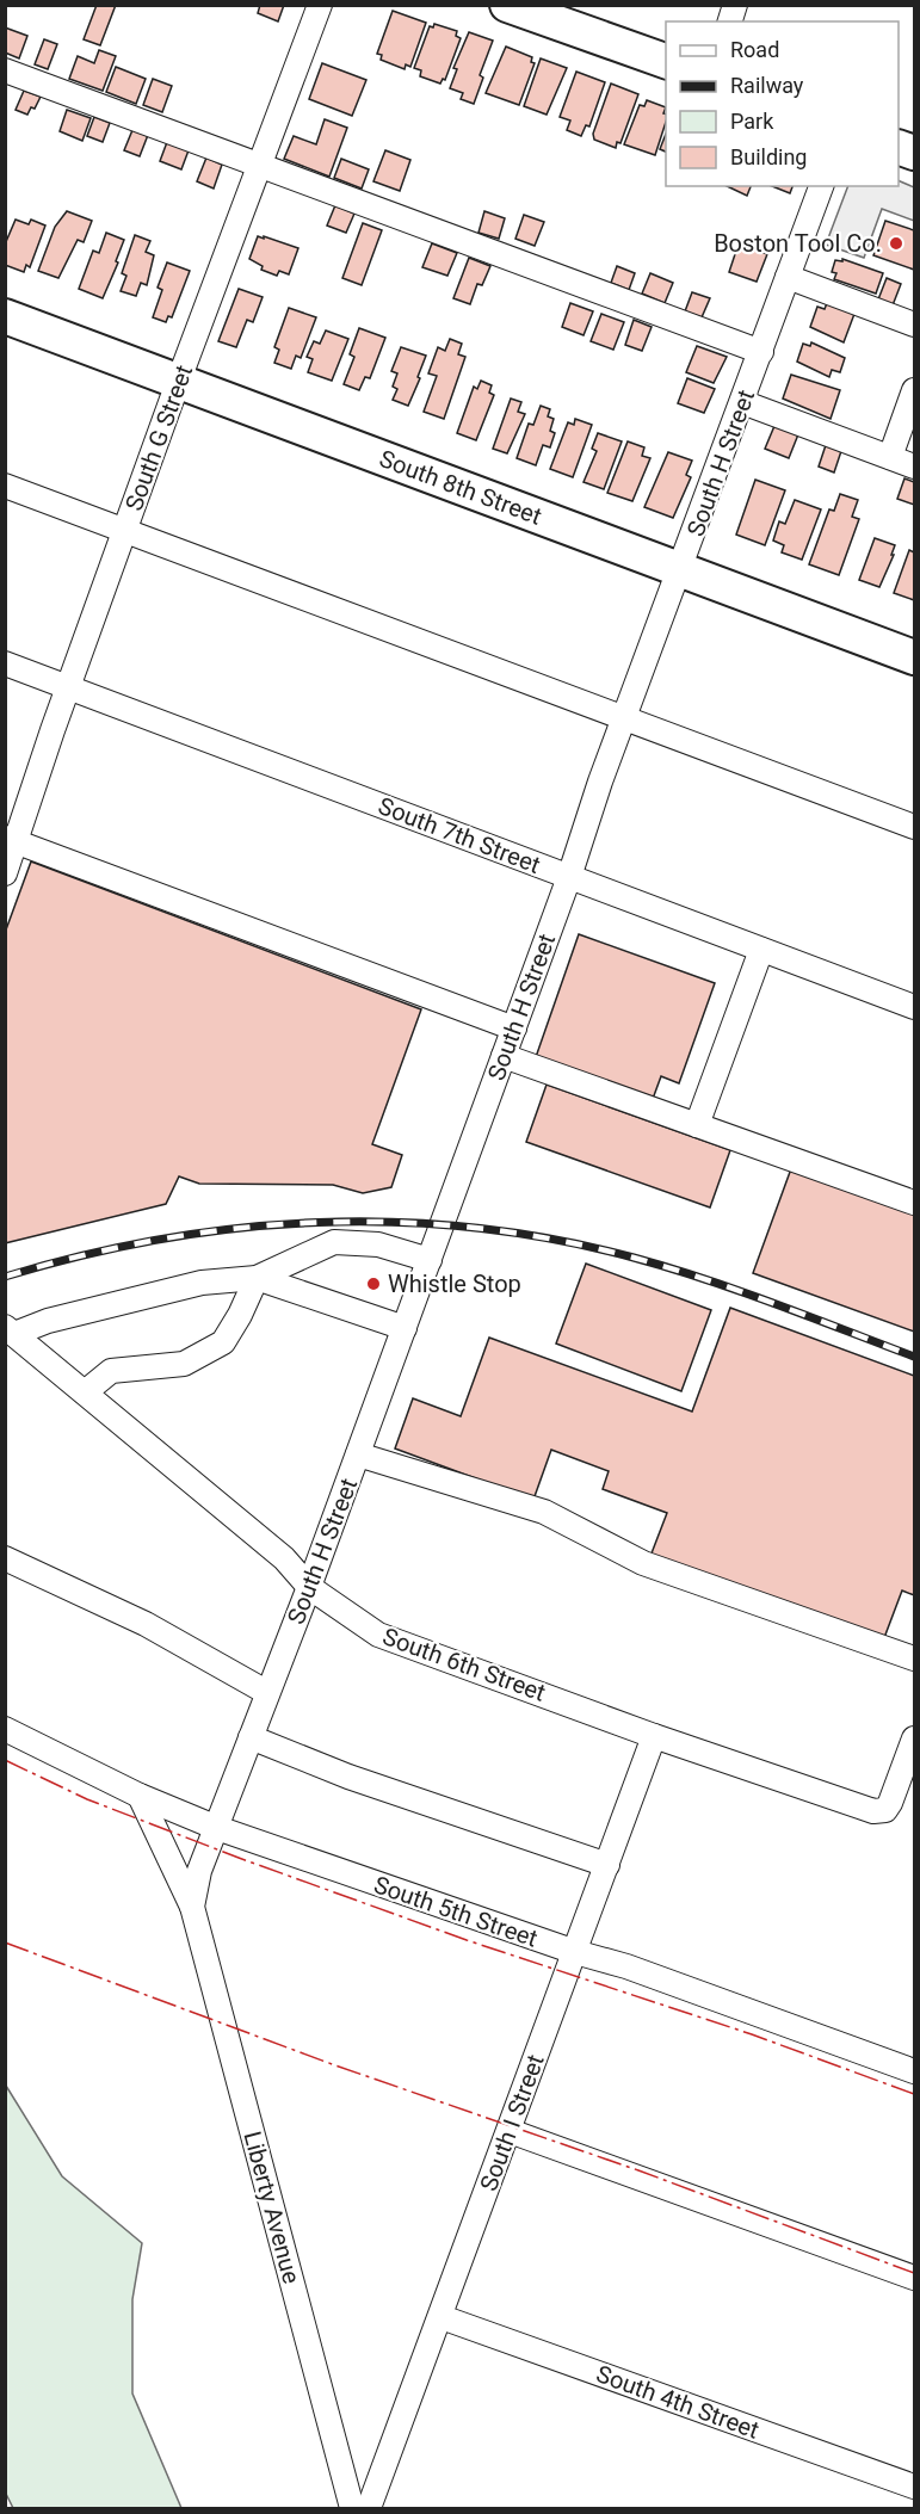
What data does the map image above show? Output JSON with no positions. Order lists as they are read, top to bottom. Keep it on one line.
{"streets":{"highway":["South 8th Street"],"street":["South G Street","South H Street","South 7th Street","South 6th Street","South 5th Street","South I Street","Liberty Avenue","South 4th Street"]},"crossings":[["South G Street","South 8th Street"],["South G Street","South 7th Street"],["South H Street","South 8th Street"],["South H Street","South 7th Street"],["South H Street","South 6th Street"],["South H Street","South 5th Street"],["South H Street","Liberty Avenue"],["South 6th Street","South I Street"],["South 5th Street","South I Street"],["South 5th Street","Liberty Avenue"],["South I Street","South 4th Street"]],"places":["Boston Tool Co.","Whistle Stop"],"legend":["Road","Railway","Park","Building"]}
